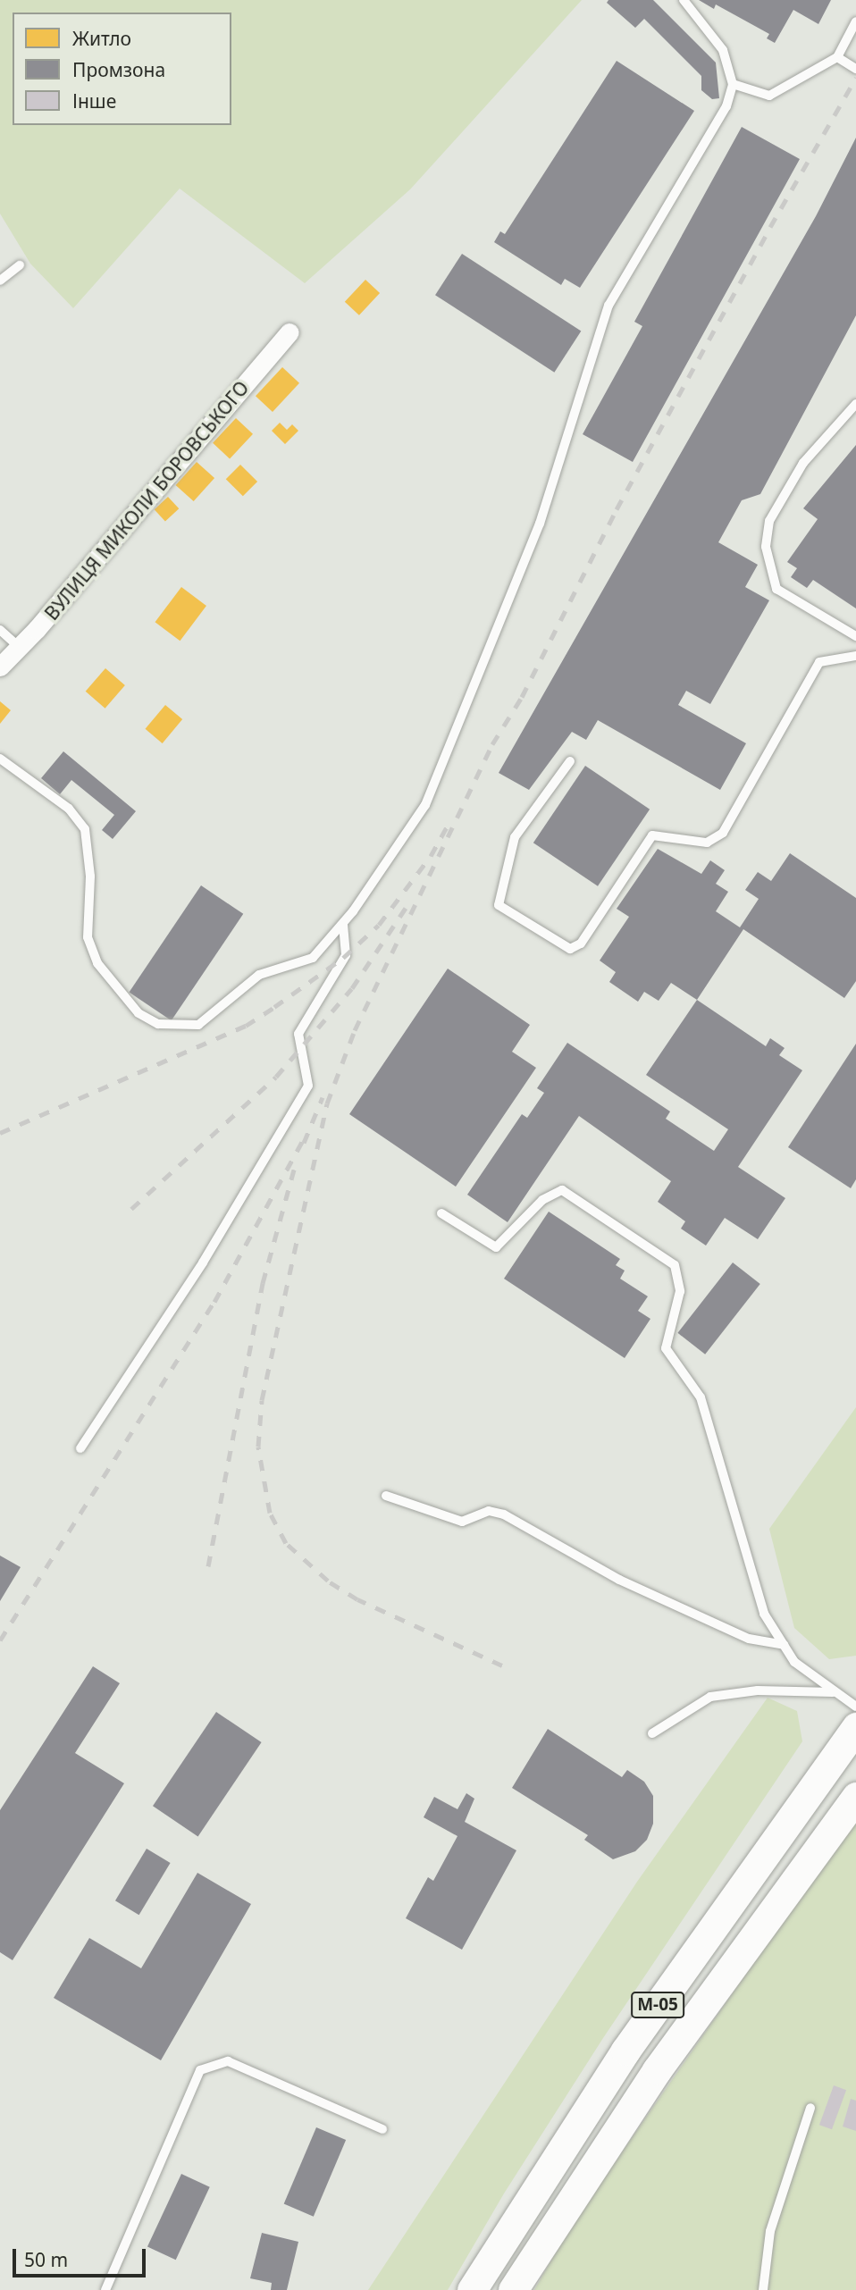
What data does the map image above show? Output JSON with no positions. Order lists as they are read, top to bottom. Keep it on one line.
{"streets":{"main road":["М-05"],"street":["ВУЛИЦЯ МИКОЛИ БОРОВСЬКОГО"]},"legend":["Житло","Промзона","Інше"],"scale_bar":"50 m"}
